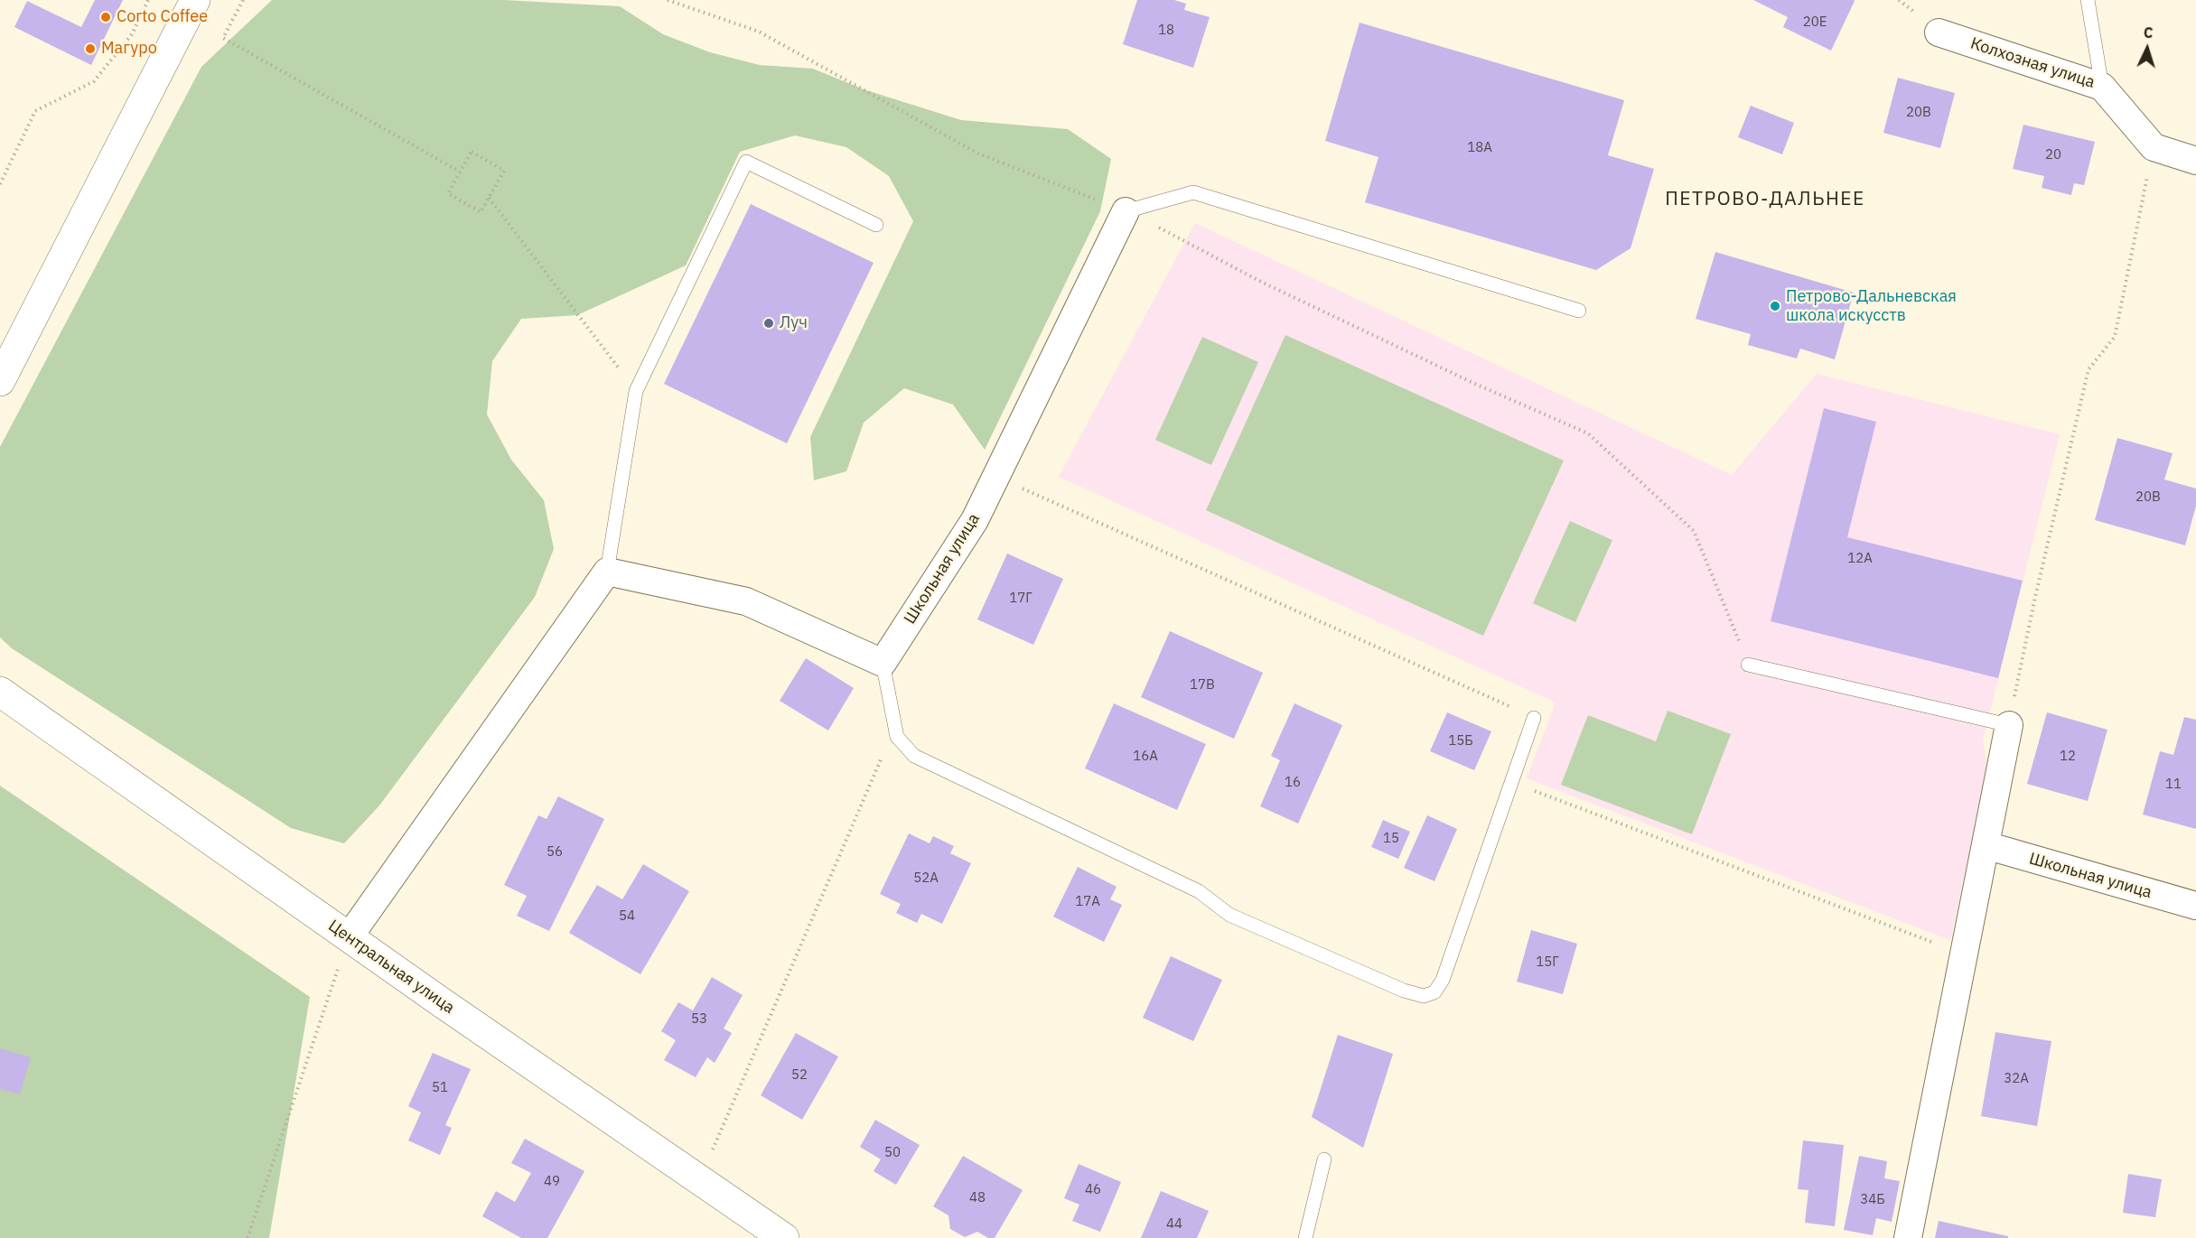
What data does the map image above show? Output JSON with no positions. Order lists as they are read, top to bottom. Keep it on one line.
{"streets":{"main road":["Центральная улица"],"street":["Колхозная улица","Школьная улица"]},"districts":["ПЕТРОВО-ДАЛЬНЕЕ"],"places":["Corto Coffee","Магуро","Петрово-Дальневская школа искусств","Луч"],"house_numbers":["20Е","18","20В","18А","20","20В","12А","17Г","17В","15Б","16А","12","16","11","15","56","52А","17А","54","15Г","53","52","32А","51","50","49","46","48","34Б","44"],"north":"top"}
